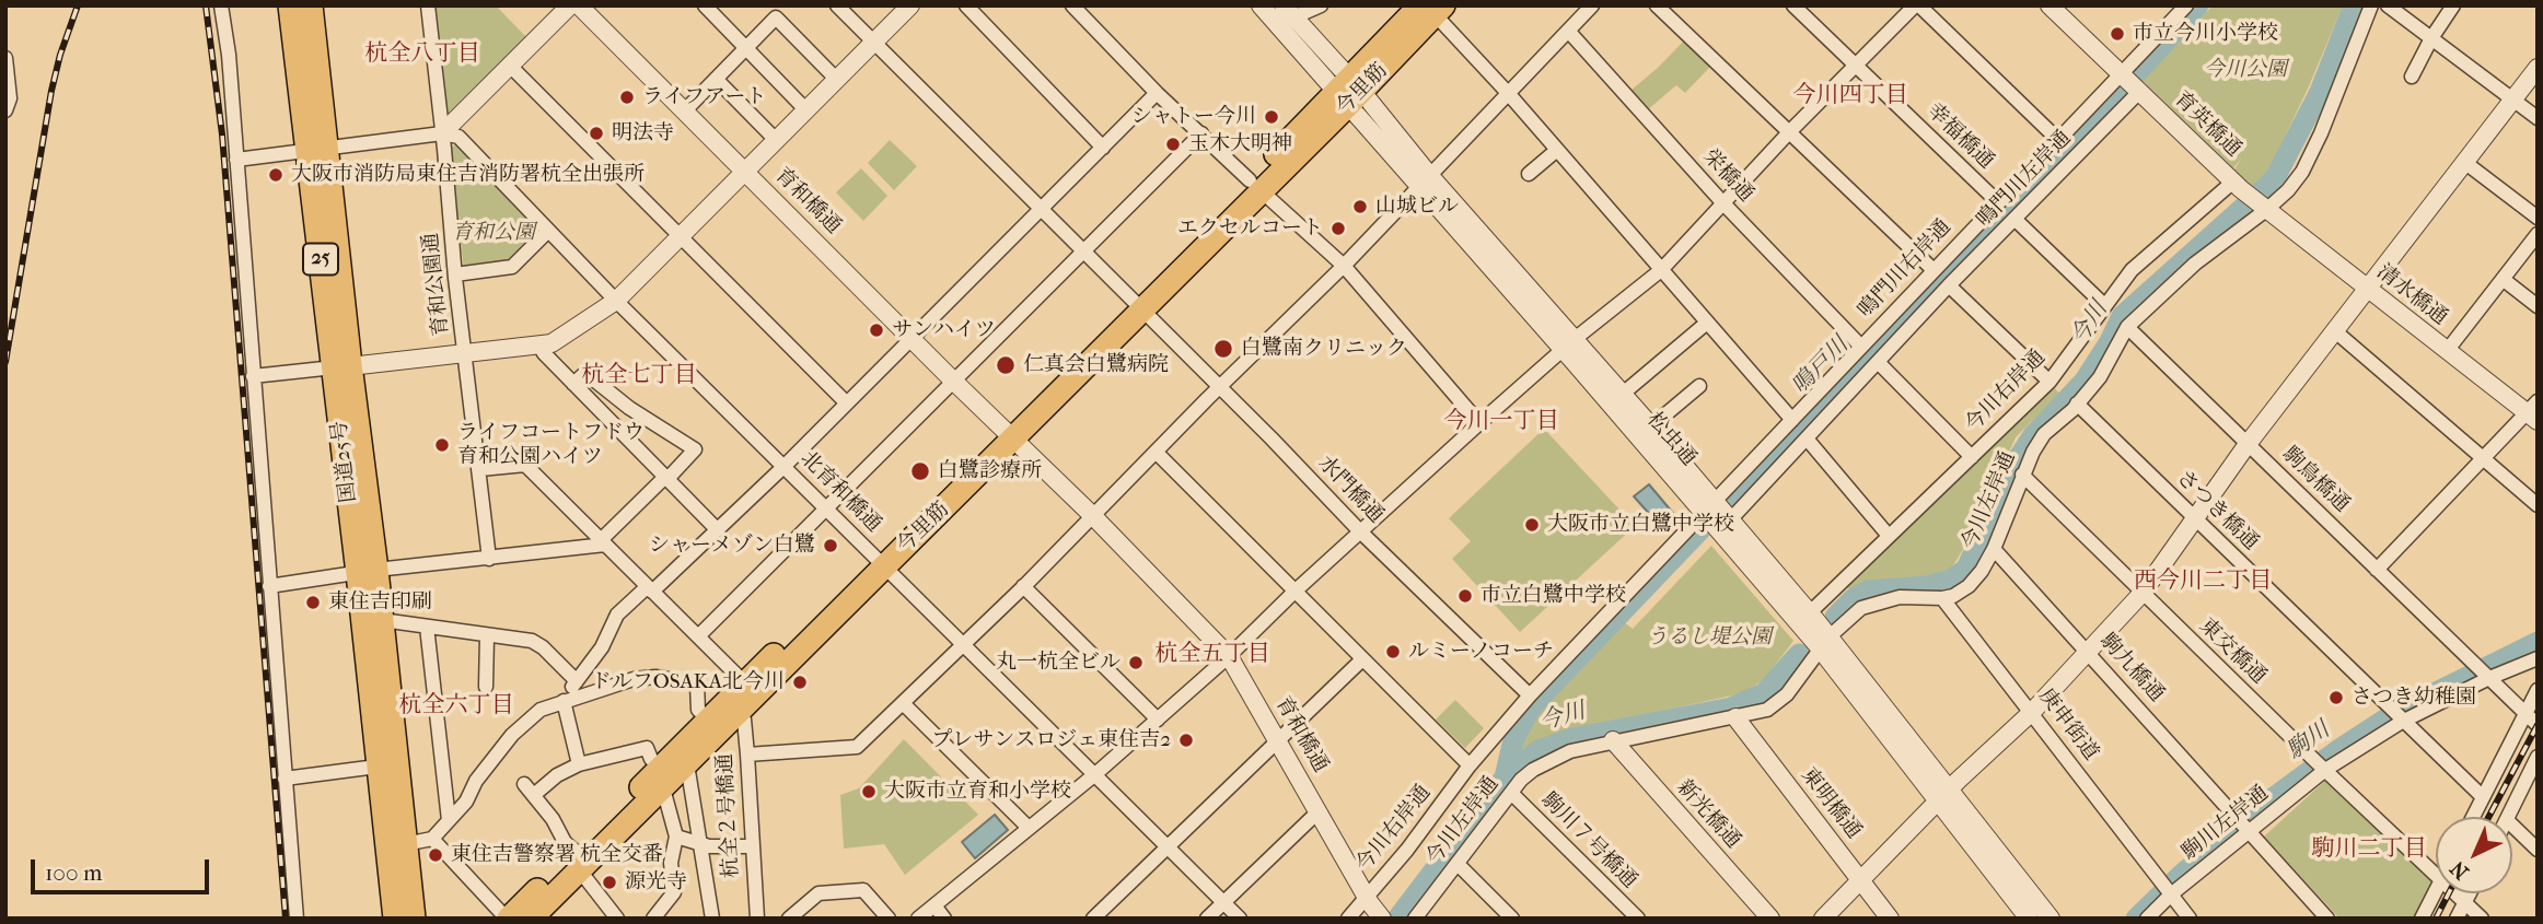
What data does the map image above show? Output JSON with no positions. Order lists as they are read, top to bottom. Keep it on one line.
{"streets":{"main road":["今里筋","25","国道25号"],"street":["育英橋通","幸福橋通","栄橋通","鳴門川左岸通","育和橋通","鳴門川右岸通","育和公園通","清水橋通","今川右岸通","松虫通","駒鳥橋通","水門橋通","北育和橋通","今川左岸通","さつき橋通","東交橋通","駒九橋通","庚申街道","東明橋通","新光橋通","杭全２号橋通","駒川左岸通","駒川７号橋通"]},"crossings":[["今里筋","育和橋通"],["今里筋","松虫通"],["今里筋","水門橋通"],["今里筋","北育和橋通"],["今里筋","杭全２号橋通"],["育英橋通","鳴門川左岸通"],["育英橋通","鳴門川右岸通"],["育英橋通","清水橋通"],["育英橋通","今川右岸通"],["育英橋通","今川左岸通"],["幸福橋通","鳴門川右岸通"],["栄橋通","鳴門川右岸通"],["鳴門川左岸通","鳴門川右岸通"],["鳴門川左岸通","松虫通"],["育和橋通","今川右岸通"],["鳴門川右岸通","今川右岸通"],["鳴門川右岸通","松虫通"],["鳴門川右岸通","水門橋通"],["育和公園通","北育和橋通"],["清水橋通","今川左岸通"],["今川右岸通","松虫通"],["松虫通","今川左岸通"],["駒鳥橋通","今川左岸通"],["駒鳥橋通","駒川左岸通"],["今川左岸通","さつき橋通"],["今川左岸通","東交橋通"],["今川左岸通","駒九橋通"],["今川左岸通","庚申街道"],["今川左岸通","東明橋通"],["今川左岸通","新光橋通"],["今川左岸通","駒川７号橋通"],["さつき橋通","駒川左岸通"],["東交橋通","駒川左岸通"],["駒九橋通","駒川左岸通"],["庚申街道","駒川左岸通"]],"districts":["杭全八丁目","今川四丁目","杭全七丁目","今川一丁目","西今川二丁目","杭全五丁目","杭全六丁目","駒川二丁目"],"water":["今川","鳴戸川","駒川"],"parks":["今川公園","育和公園","うるし堤公園"],"places":["市立今川小学校","ライフアート","シャトー今川","明法寺","玉木大明神","大阪市消防局東住吉消防署杭全出張所","山城ビル","エクセルコート","サンハイツ","白鷺南クリニック","仁真会白鷺病院","ライフコートフドウ 育和公園ハイツ","白鷺診療所","大阪市立白鷺中学校","シャーメゾン白鷺","市立白鷺中学校","東住吉印刷","ルミーノコーチ","丸一杭全ビル","ドルフOSAKA北今川","さつき幼稚園","プレサンスロジェ東住吉2","大阪市立育和小学校","東住吉警察署 杭全交番","源光寺"],"scale_bar":"100 m","north":"bottom left"}
